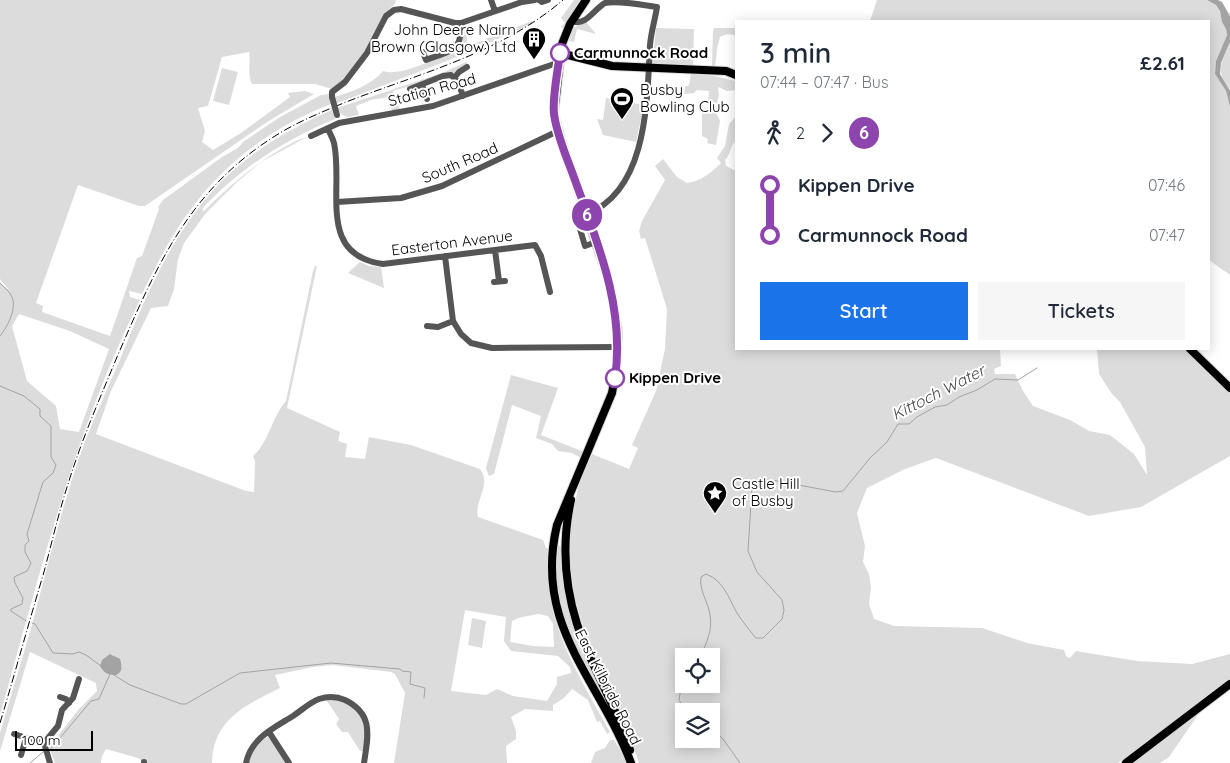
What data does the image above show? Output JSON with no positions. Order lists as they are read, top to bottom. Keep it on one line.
{"streets":{"main road":["East Kilbride Road"],"street":["Station Road","South Road","Easterton Avenue"]},"crossings":[["Station Road","Easterton Avenue"],["Station Road","East Kilbride Road"],["South Road","Easterton Avenue"],["South Road","East Kilbride Road"]],"water":["Kittoch Water"],"places":{"other":["Carmunnock Road","Kippen Drive"],"building":["John Deere Nairn Brown (Glasgow) Ltd"],"sports":["Busby Bowling Club"],"place":["Castle Hill of Busby"]},"lines":["bus line 6"],"scale_bar":"100 m","page":{"on_map":"6","heading":["3 min","07:44 – 07:47 · Bus","£2.61"],"legs":["2","6"],"list":[{"name":"Kippen Drive","value":"07:46"},{"name":"Carmunnock Road","value":"07:47"}],"buttons":["Start","Tickets"],"scale":"100 m"}}
